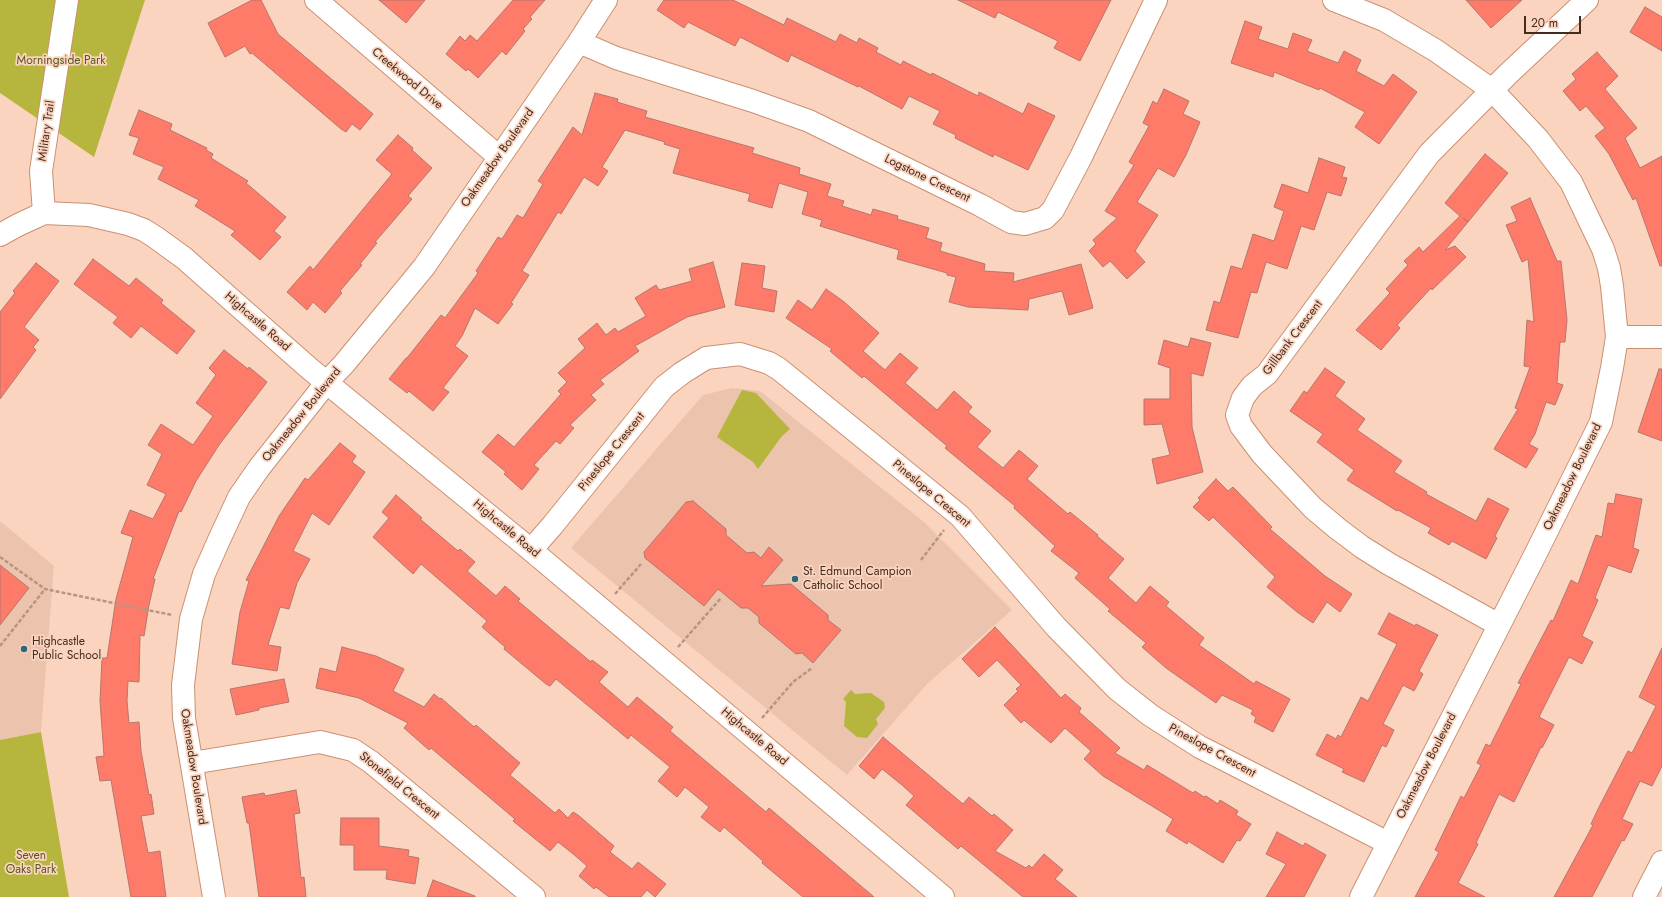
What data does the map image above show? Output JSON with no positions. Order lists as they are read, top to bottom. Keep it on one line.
{"streets":{"street":["Creekwood Drive","Military Trail","Oakmeadow Boulevard","Logstone Crescent","Highcastle Road","Gillbank Crescent","Pineslope Crescent","Stonefield Crescent"]},"crossings":[["Creekwood Drive","Oakmeadow Boulevard"],["Military Trail","Highcastle Road"],["Oakmeadow Boulevard","Logstone Crescent"],["Oakmeadow Boulevard","Highcastle Road"],["Oakmeadow Boulevard","Gillbank Crescent"],["Oakmeadow Boulevard","Pineslope Crescent"],["Oakmeadow Boulevard","Stonefield Crescent"],["Highcastle Road","Pineslope Crescent"]],"parks":["Morningside Park","Seven Oaks Park"],"places":["St. Edmund Campion Catholic School","Highcastle Public School"],"scale_bar":"20 m"}
